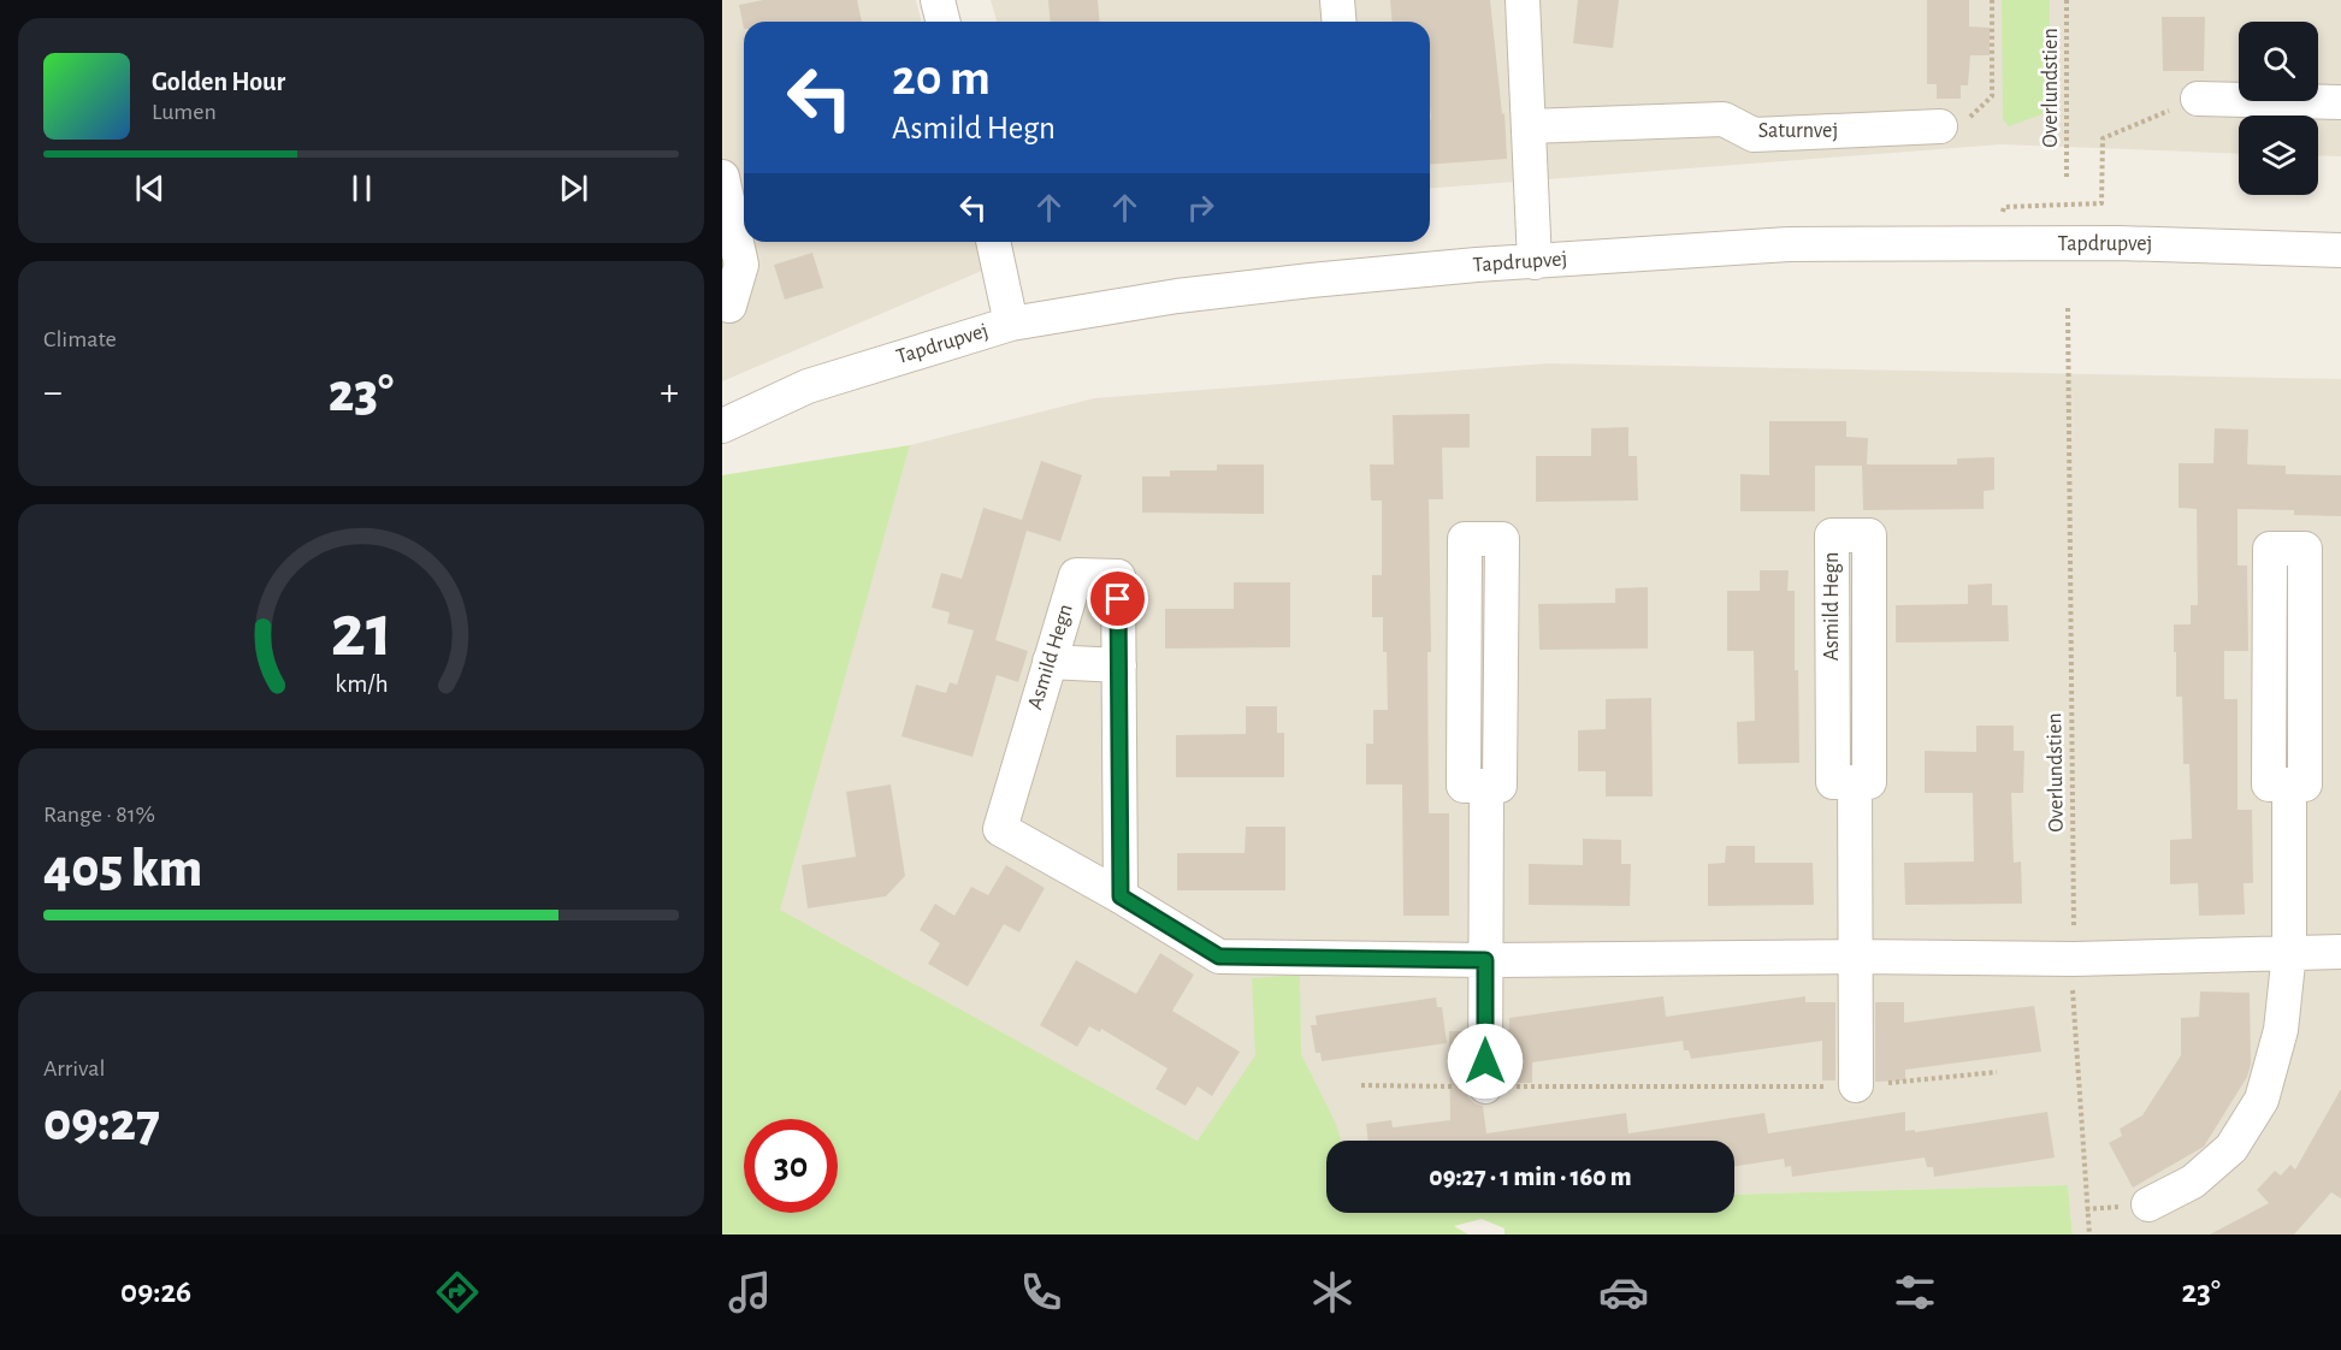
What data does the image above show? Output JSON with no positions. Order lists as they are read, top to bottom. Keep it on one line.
{"streets":{"street":["Saturnvej","Tapdrupvej","Asmild Hegn"],"path":["Overlundstien"]},"crossings":[["Overlundstien","Asmild Hegn"]],"page":{"turn":["20 m","Asmild Hegn"],"song":["Golden Hour","Lumen"],"tile":["Climate",["Range · 81%","405 km"],["Arrival","09:27"]],"heat":["−","23°","+"],"limit":"30","trip":"09:27 · 1 min · 160 m","tabs":["09:26","23°"],"gauge":["21","km/h"]}}
